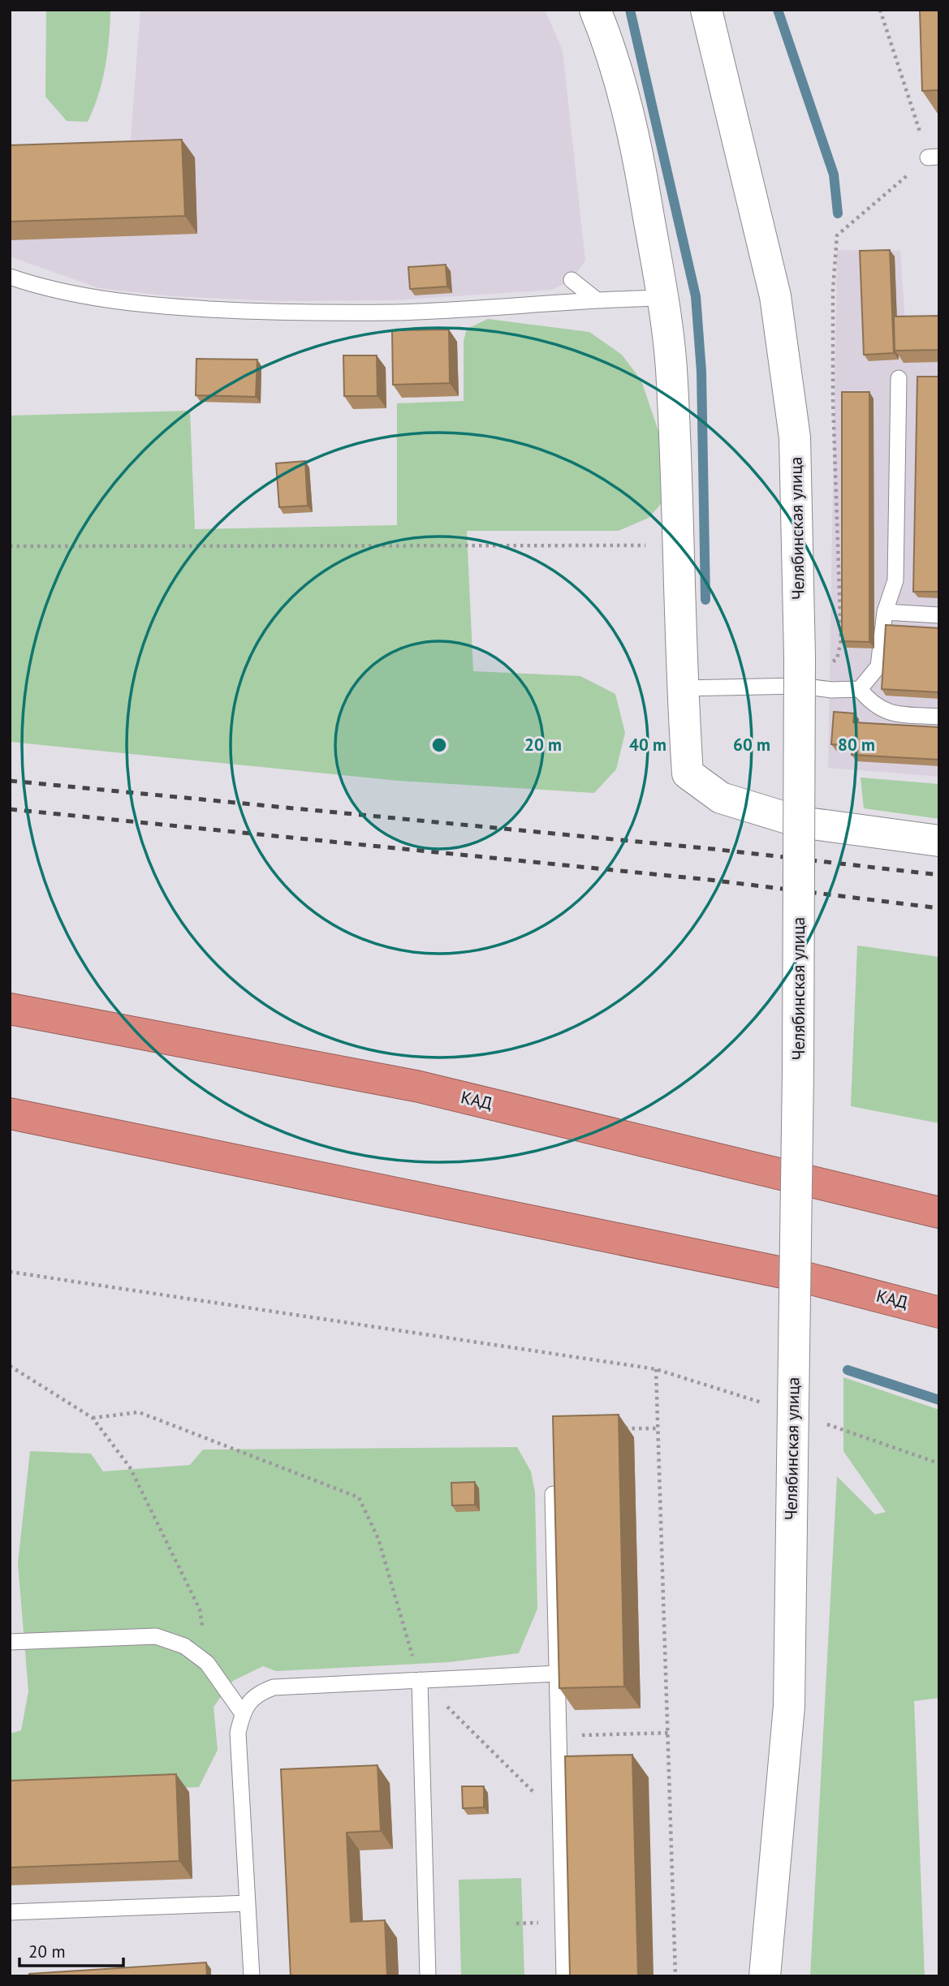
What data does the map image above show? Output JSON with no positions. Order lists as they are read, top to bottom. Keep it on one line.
{"streets":{"highway":["КАД"],"street":["Челябинская улица"]},"scale_bar":"20 m","rings":["20 m","40 m","60 m","80 m"]}
